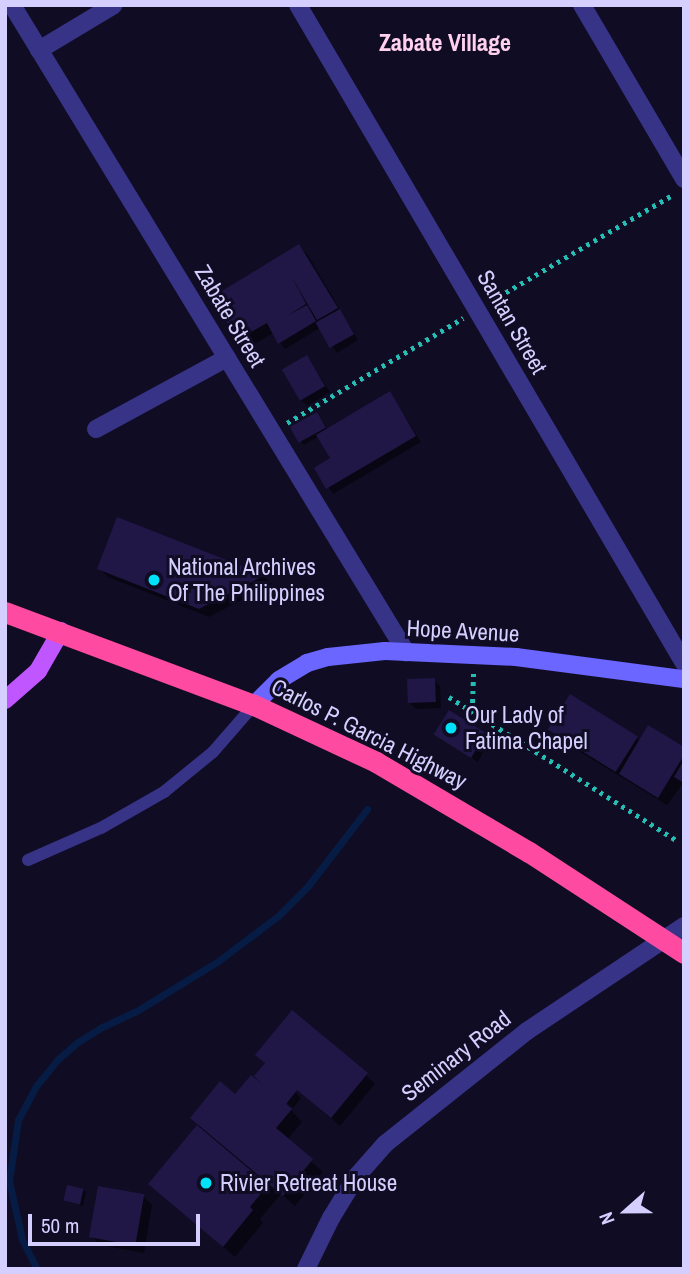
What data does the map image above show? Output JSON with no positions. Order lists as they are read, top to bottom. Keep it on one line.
{"streets":{"highway":["Carlos P. Garcia Highway"],"main road":["Hope Avenue"],"street":["Zabate Street","Santan Street","Seminary Road"]},"crossings":[["Zabate Street","Hope Avenue"],["Hope Avenue","Carlos P. Garcia Highway"],["Carlos P. Garcia Highway","Seminary Road"]],"districts":["Zabate Village"],"places":["National Archives Of The Philippines","Our Lady of Fatima Chapel","Rivier Retreat House"],"scale_bar":"50 m","north":"left"}
